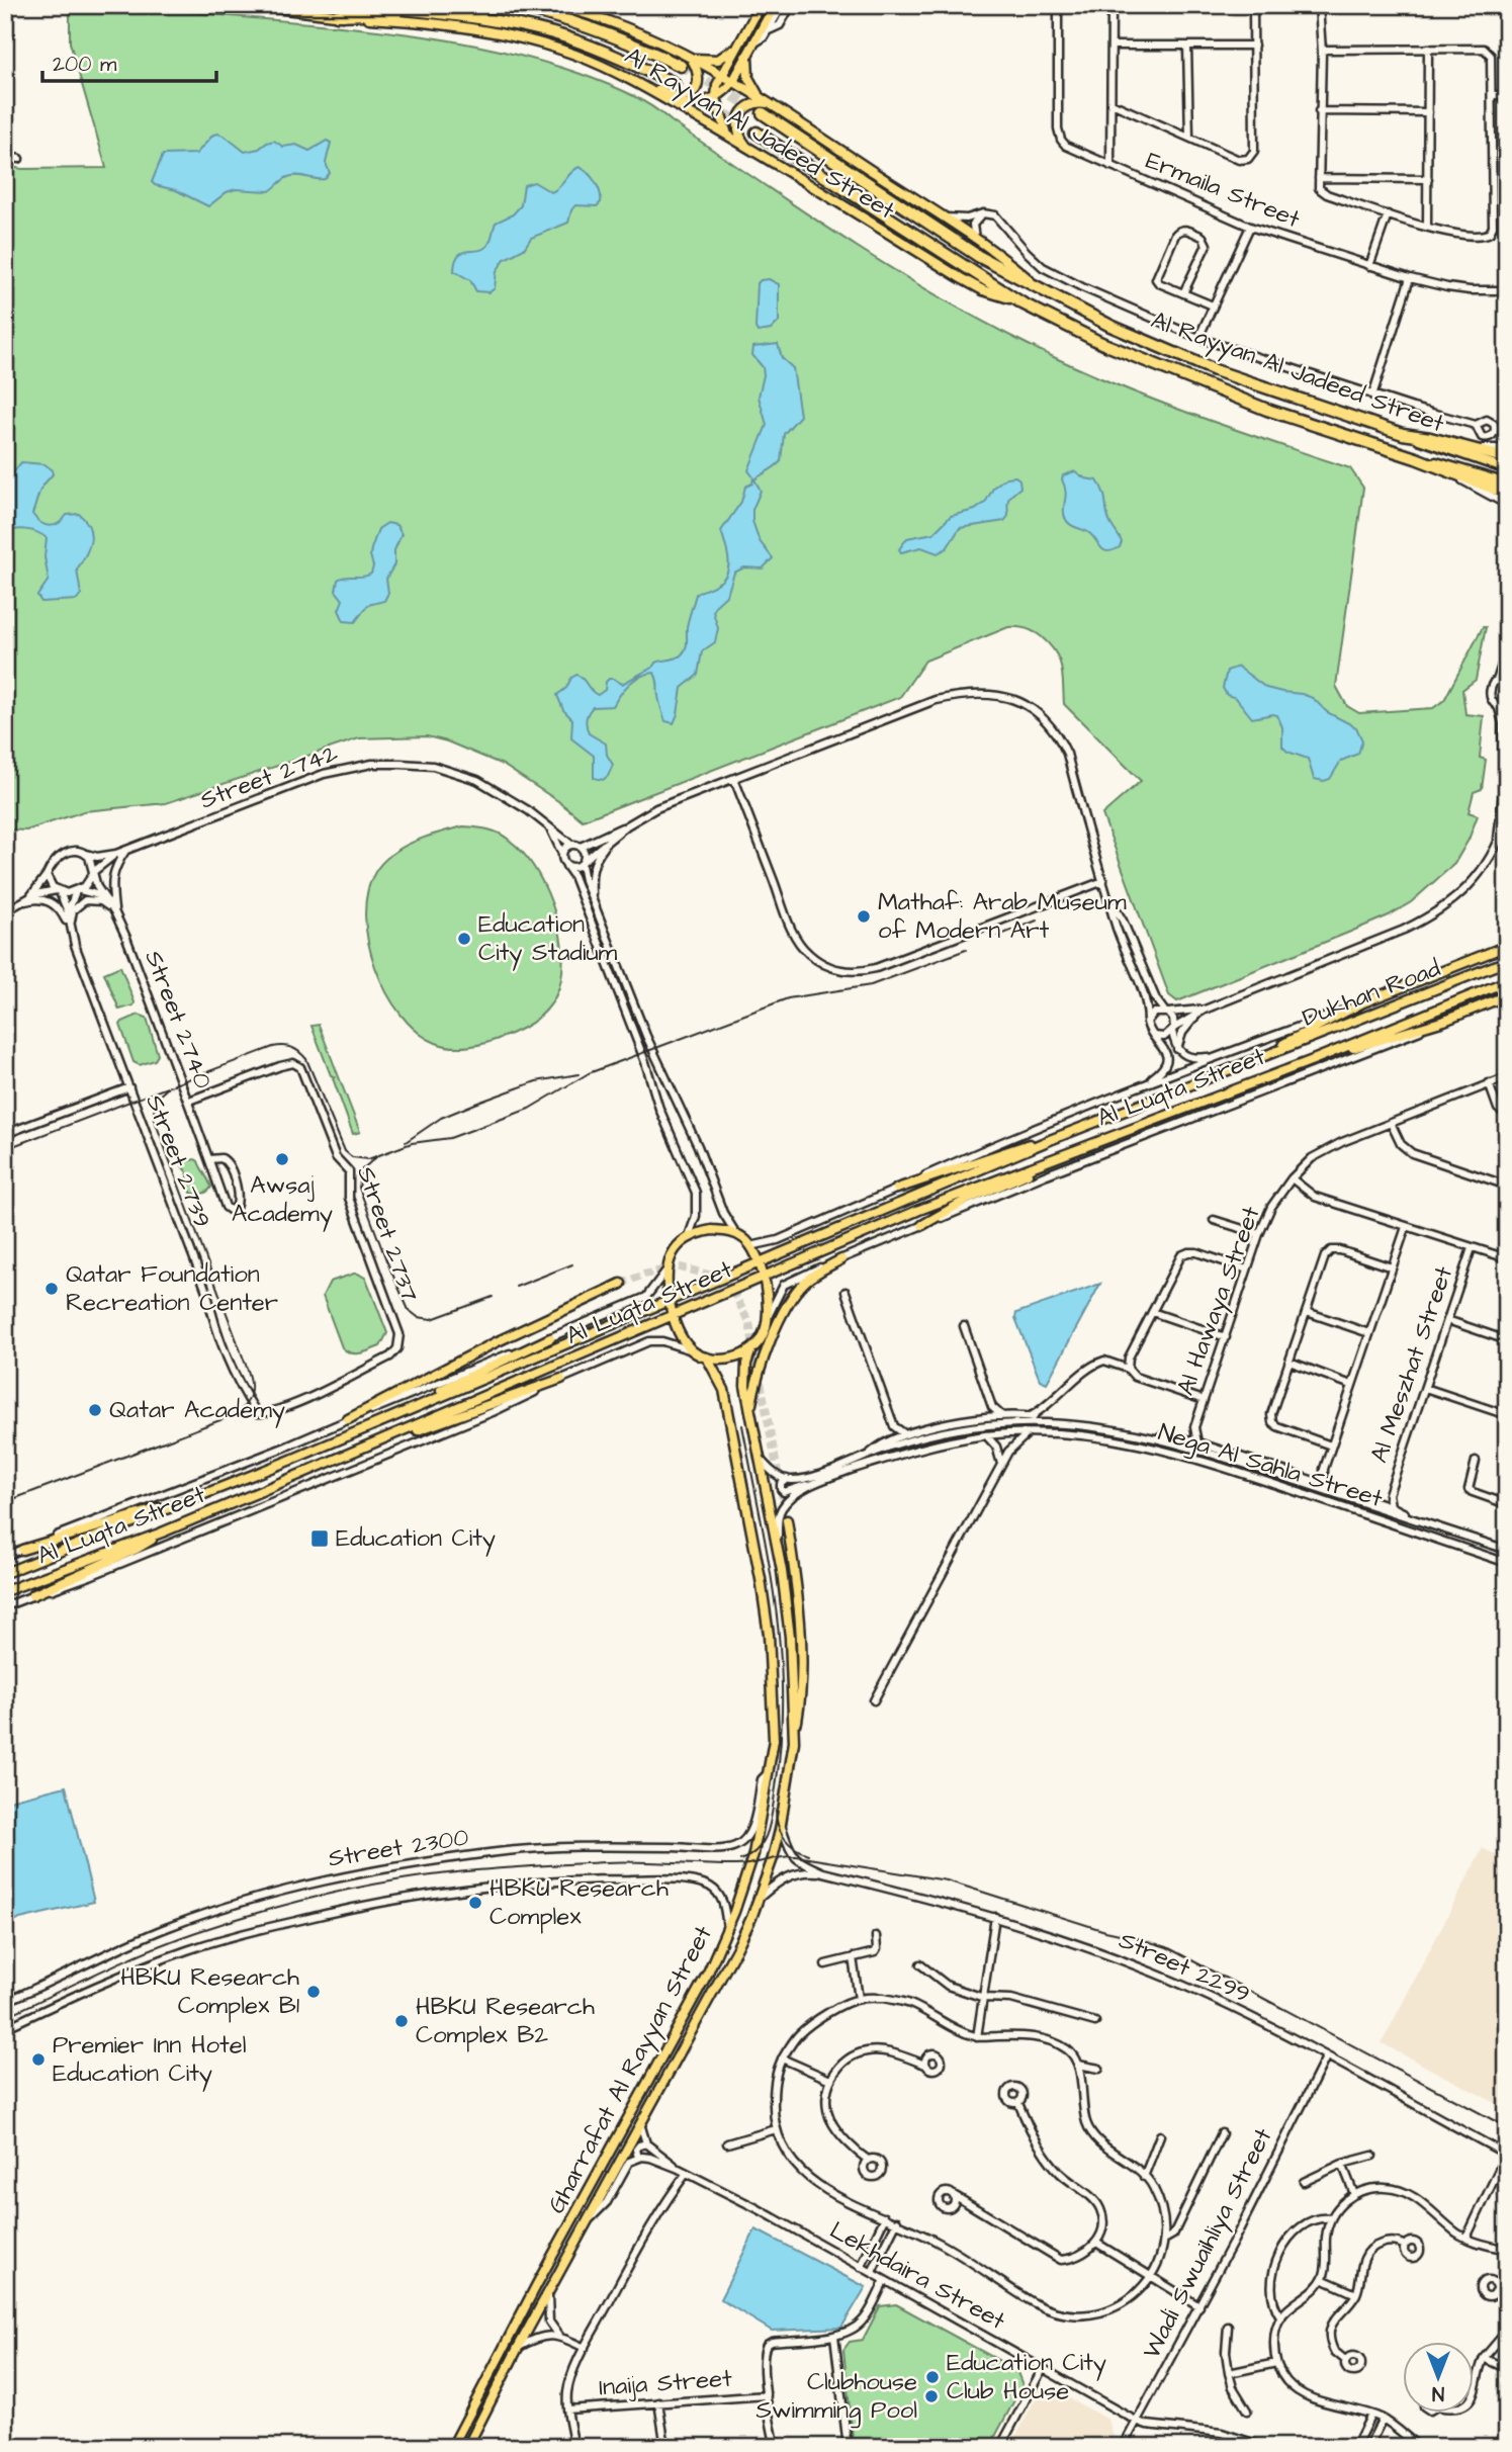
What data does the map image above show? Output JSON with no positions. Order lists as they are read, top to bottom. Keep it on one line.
{"streets":{"highway":["Al Rayyan Al Jadeed Street"],"main road":["Dukhan Road","Al Luqta Street","Gharrafat Al Rayyan Street"],"street":["Ermaila Street","Street 2742","Street 2740","Street 2739","Street 2737","Al Hawaya Street","Al Meszhat Street","Nega Al Sahla Street","Street 2300","Street 2299","Wadi Swuaihliya Street","Lekhdaira Street","Inaija Street"]},"crossings":[["Street 2742","Street 2740"],["Street 2742","Street 2739"],["Dukhan Road","Al Luqta Street"],["Street 2740","Street 2739"],["Street 2740","Street 2737"],["Al Luqta Street","Gharrafat Al Rayyan Street"],["Street 2739","Street 2737"],["Nega Al Sahla Street","Gharrafat Al Rayyan Street"],["Street 2300","Gharrafat Al Rayyan Street"],["Street 2299","Gharrafat Al Rayyan Street"],["Street 2299","Wadi Swuaihliya Street"],["Wadi Swuaihliya Street","Lekhdaira Street"]],"places":{"other":["Mathaf: Arab Museum of Modern Art","Education City Stadium","Awsaj Academy","Qatar Foundation Recreation Center","Qatar Academy","HBKU Research Complex","HBKU Research Complex B1","HBKU Research Complex B2","Premier Inn Hotel Education City","Education City Club House","Clubhouse Swimming Pool"],"transit":["Education City"]},"scale_bar":"200 m","north":"bottom"}
